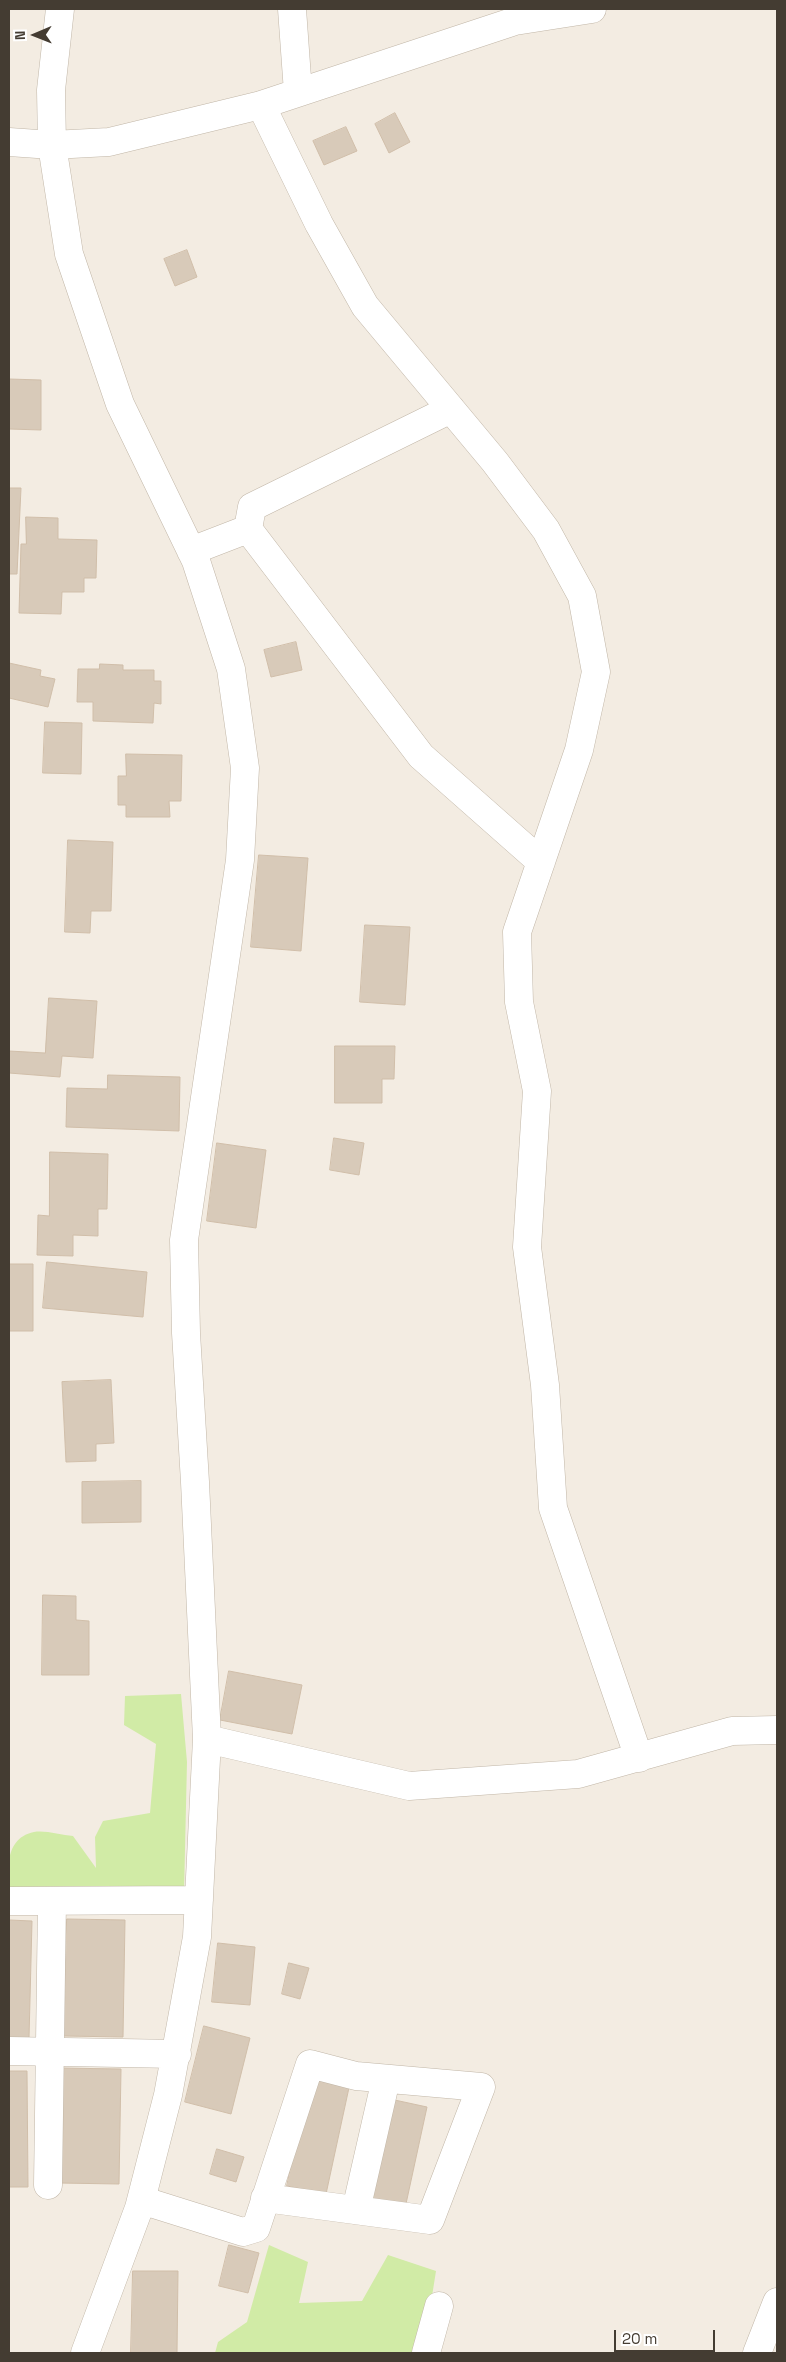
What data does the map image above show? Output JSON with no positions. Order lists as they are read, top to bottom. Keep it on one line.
{"scale_bar":"20 m","north":"left"}
